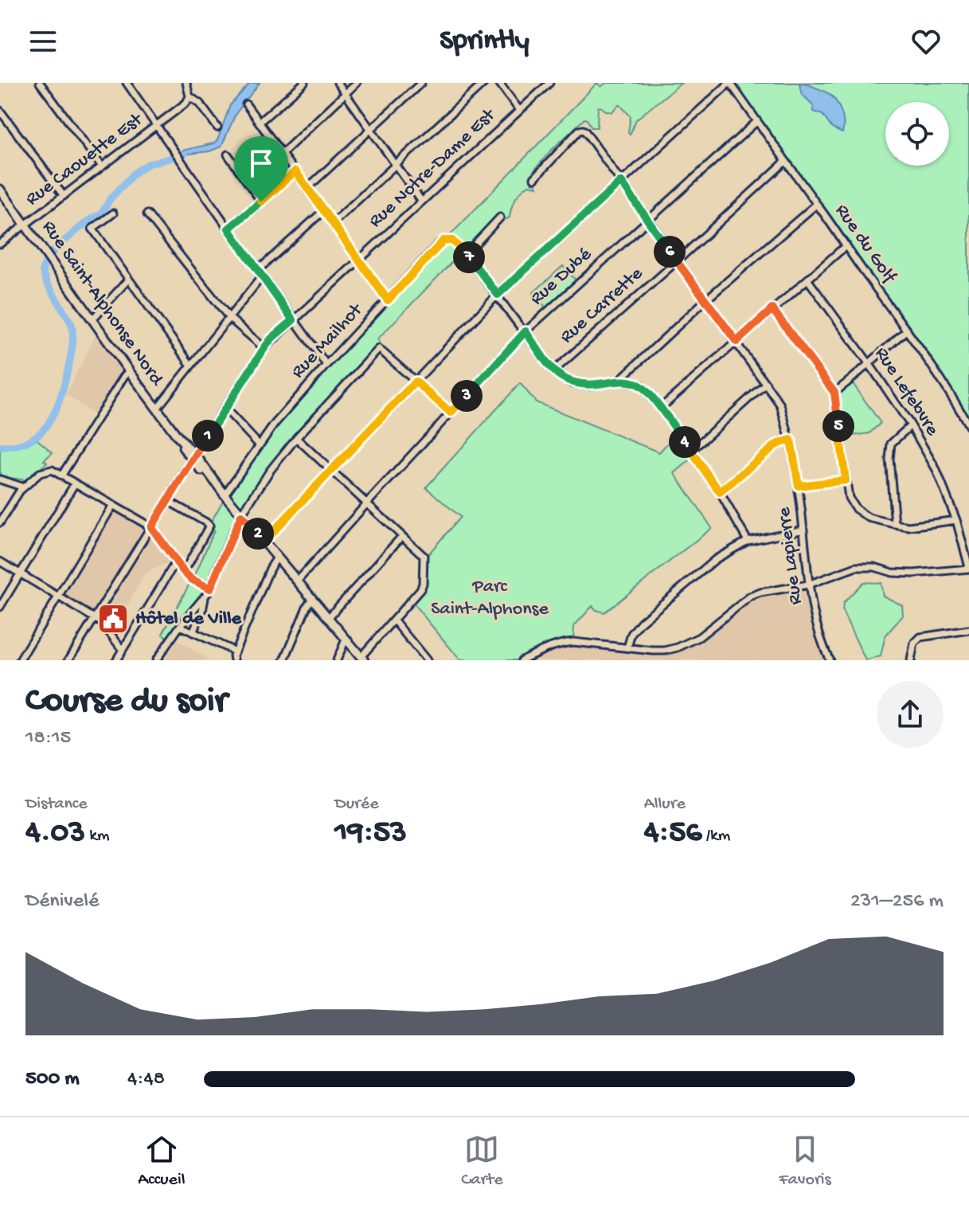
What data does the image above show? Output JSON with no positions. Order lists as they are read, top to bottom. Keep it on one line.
{"streets":{"main road":["Rue Saint-Alphonse Nord"],"street":["Rue Caouette Est","Rue Notre-Dame Est","Rue du Golf","Rue Dubé","Rue Carrette","Rue Mailhot","Rue Lefebvre","Rue Lapierre"]},"crossings":[["Rue Caouette Est","Rue Saint-Alphonse Nord"],["Rue Notre-Dame Est","Rue Saint-Alphonse Nord"],["Rue du Golf","Rue Dubé"],["Rue du Golf","Rue Carrette"],["Rue Dubé","Rue Saint-Alphonse Nord"],["Rue Dubé","Rue Lapierre"],["Rue Saint-Alphonse Nord","Rue Mailhot"],["Rue Carrette","Rue Lapierre"]],"parks":["Parc Saint-Alphonse"],"places":{"public building":["Hôtel de Ville"]},"page":{"header":"Sprintly","pins":["6","7","3","5","1","4","2"],"heading":["Course du soir","18:15"],"stats":[["Distance","4.03 km"],["Durée","19:53"],["Allure","4:56 /km"]],"chart":["Dénivelé","231–256 m"],"list":[{"name":"500 m","note":"4:48"}],"tabs":["Accueil","Carte","Favoris"]}}
